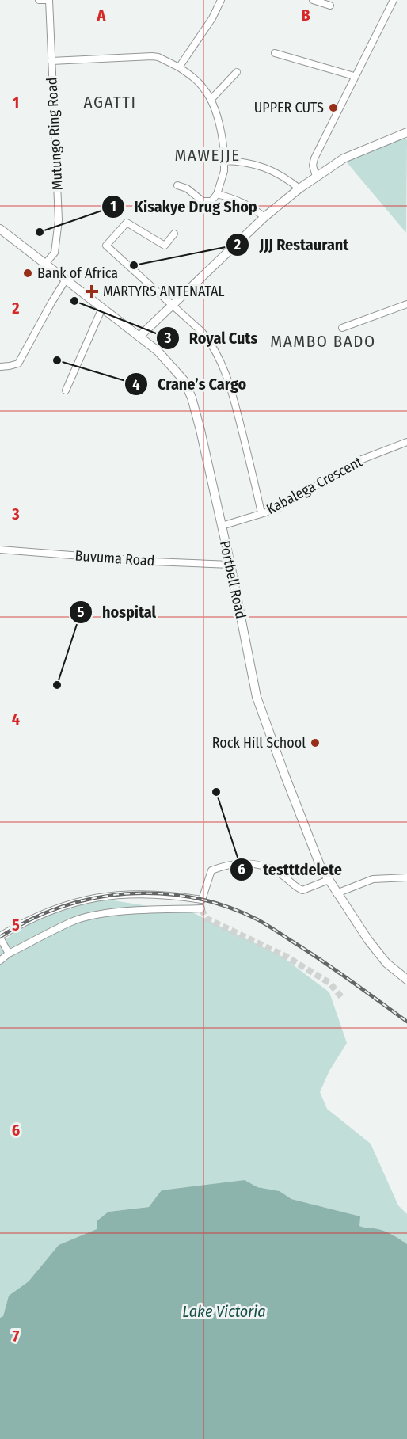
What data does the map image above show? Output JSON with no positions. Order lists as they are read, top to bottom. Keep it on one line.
{"streets":{"main road":["Portbell Road"],"street":["Mutungo Ring Road","Kabalega Crescent","Buvuma Road"]},"crossings":[["Mutungo Ring Road","Portbell Road"],["Kabalega Crescent","Portbell Road"],["Buvuma Road","Portbell Road"]],"districts":["AGATTI","MAWEJJE","MAMBO BADO"],"water":["Lake Victoria"],"places":{"other":["UPPER CUTS","Kisakye Drug Shop","JJJ Restaurant","Bank of Africa","Royal Cuts","Crane’s Cargo","hospital","Rock Hill School","testttdelete"],"health":["MARTYRS ANTENATAL"]},"grid":{"columns":["A","B"],"rows":["1","2","3","4","5","6","7"]}}
